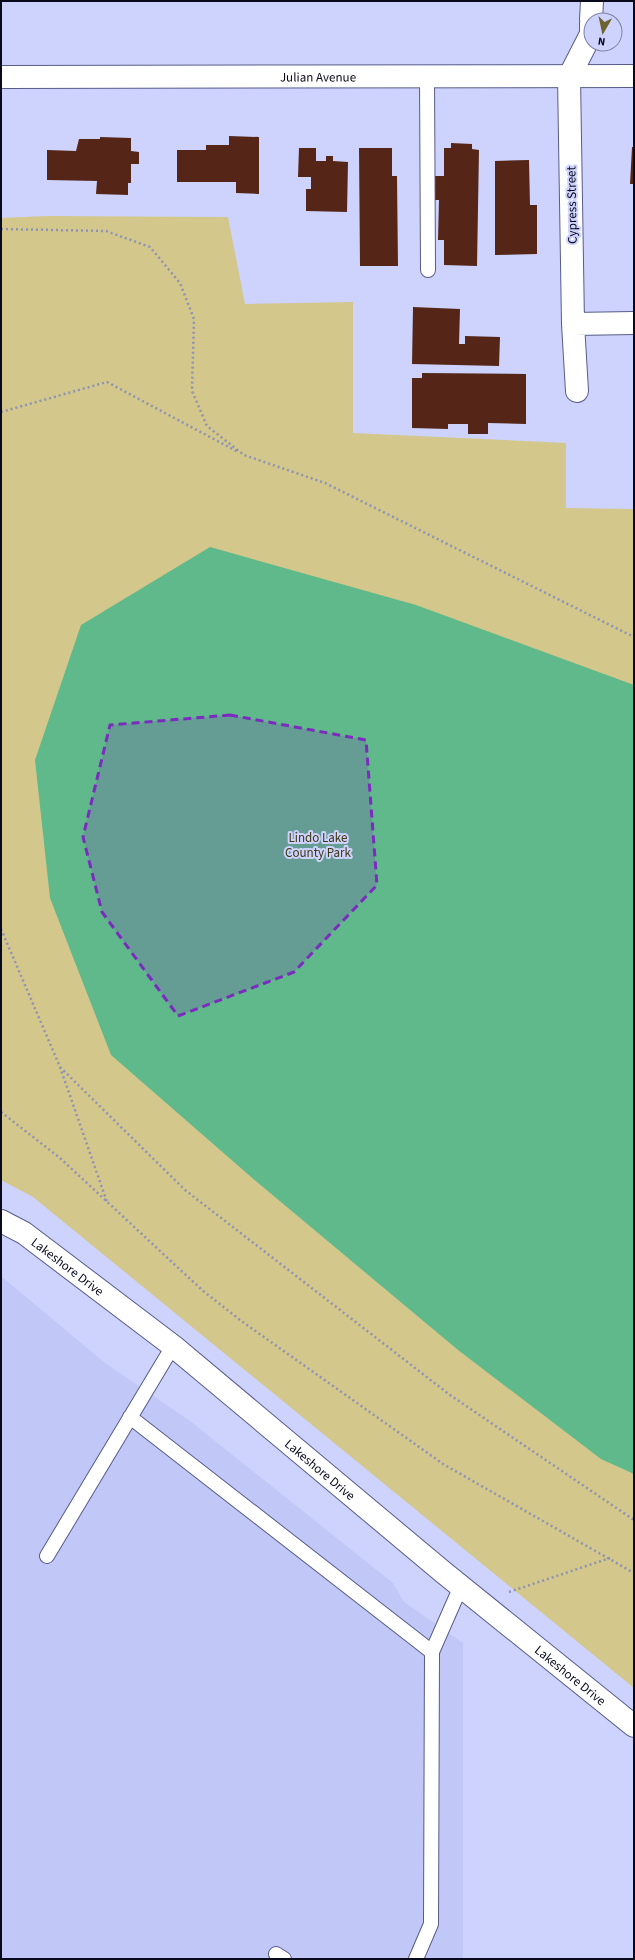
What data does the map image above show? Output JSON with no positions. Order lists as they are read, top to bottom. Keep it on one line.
{"streets":{"street":["Julian Avenue","Cypress Street","Lakeshore Drive"]},"crossings":[["Julian Avenue","Cypress Street"]],"parks":["Lindo Lake County Park"],"north":"bottom"}
